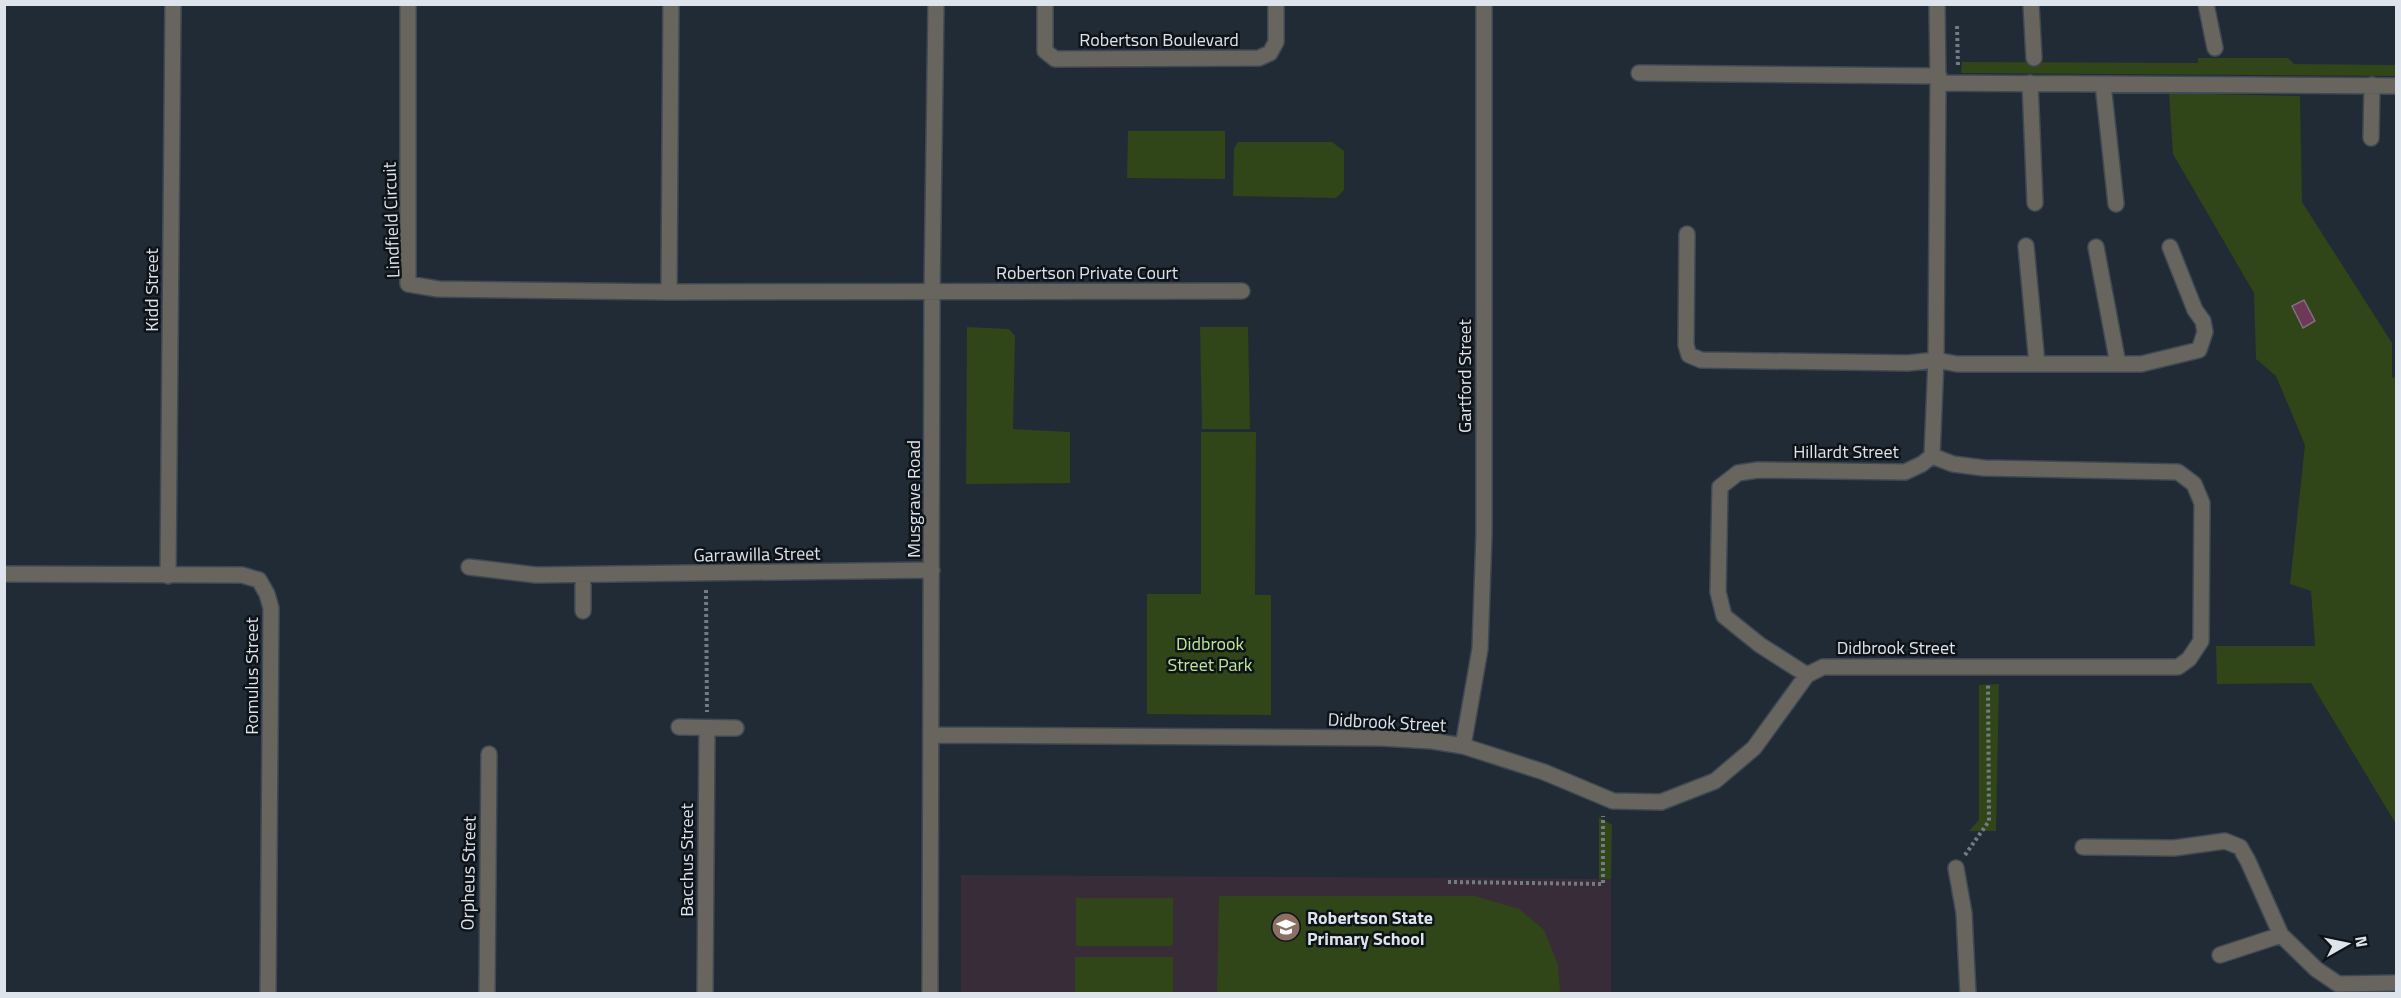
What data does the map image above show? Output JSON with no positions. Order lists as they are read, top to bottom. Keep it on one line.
{"streets":{"street":["Robertson Boulevard","Lindfield Circuit","Robertson Private Court","Kidd Street","Gartford Street","Hillardt Street","Musgrave Road","Garrawilla Street","Didbrook Street","Romulus Street","Bacchus Street","Orpheus Street"]},"crossings":[["Lindfield Circuit","Robertson Private Court"],["Lindfield Circuit","Musgrave Road"],["Robertson Private Court","Musgrave Road"],["Kidd Street","Romulus Street"],["Gartford Street","Didbrook Street"],["Hillardt Street","Didbrook Street"],["Musgrave Road","Garrawilla Street"],["Musgrave Road","Didbrook Street"]],"parks":["Didbrook Street Park"],"places":{"school or university":["Robertson State Primary School"]},"north":"right"}
